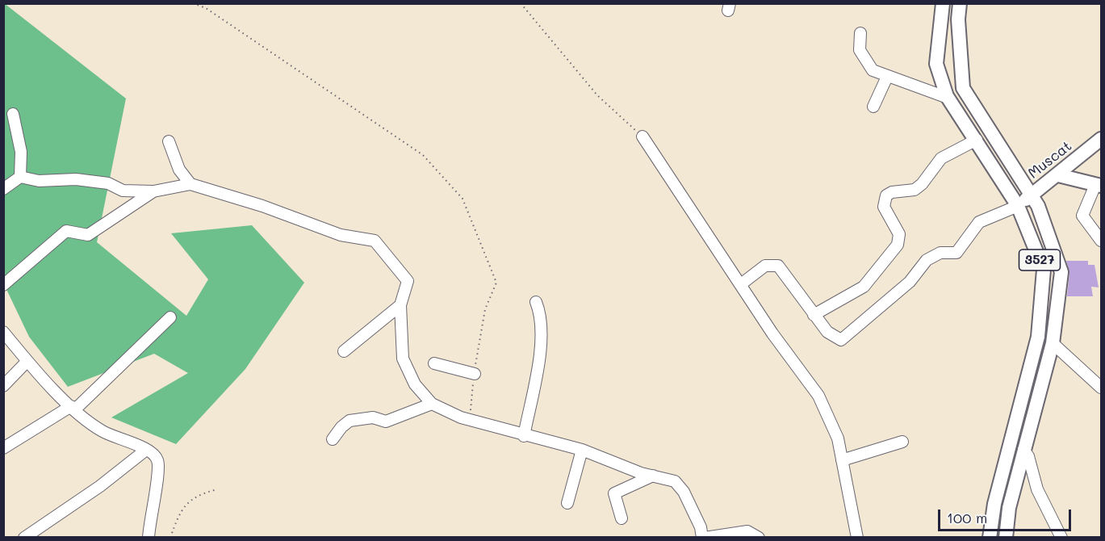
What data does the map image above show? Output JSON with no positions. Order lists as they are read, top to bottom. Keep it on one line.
{"streets":{"main road":["Muscat","3527"]},"crossings":[["Muscat","3527"]],"scale_bar":"100 m"}
